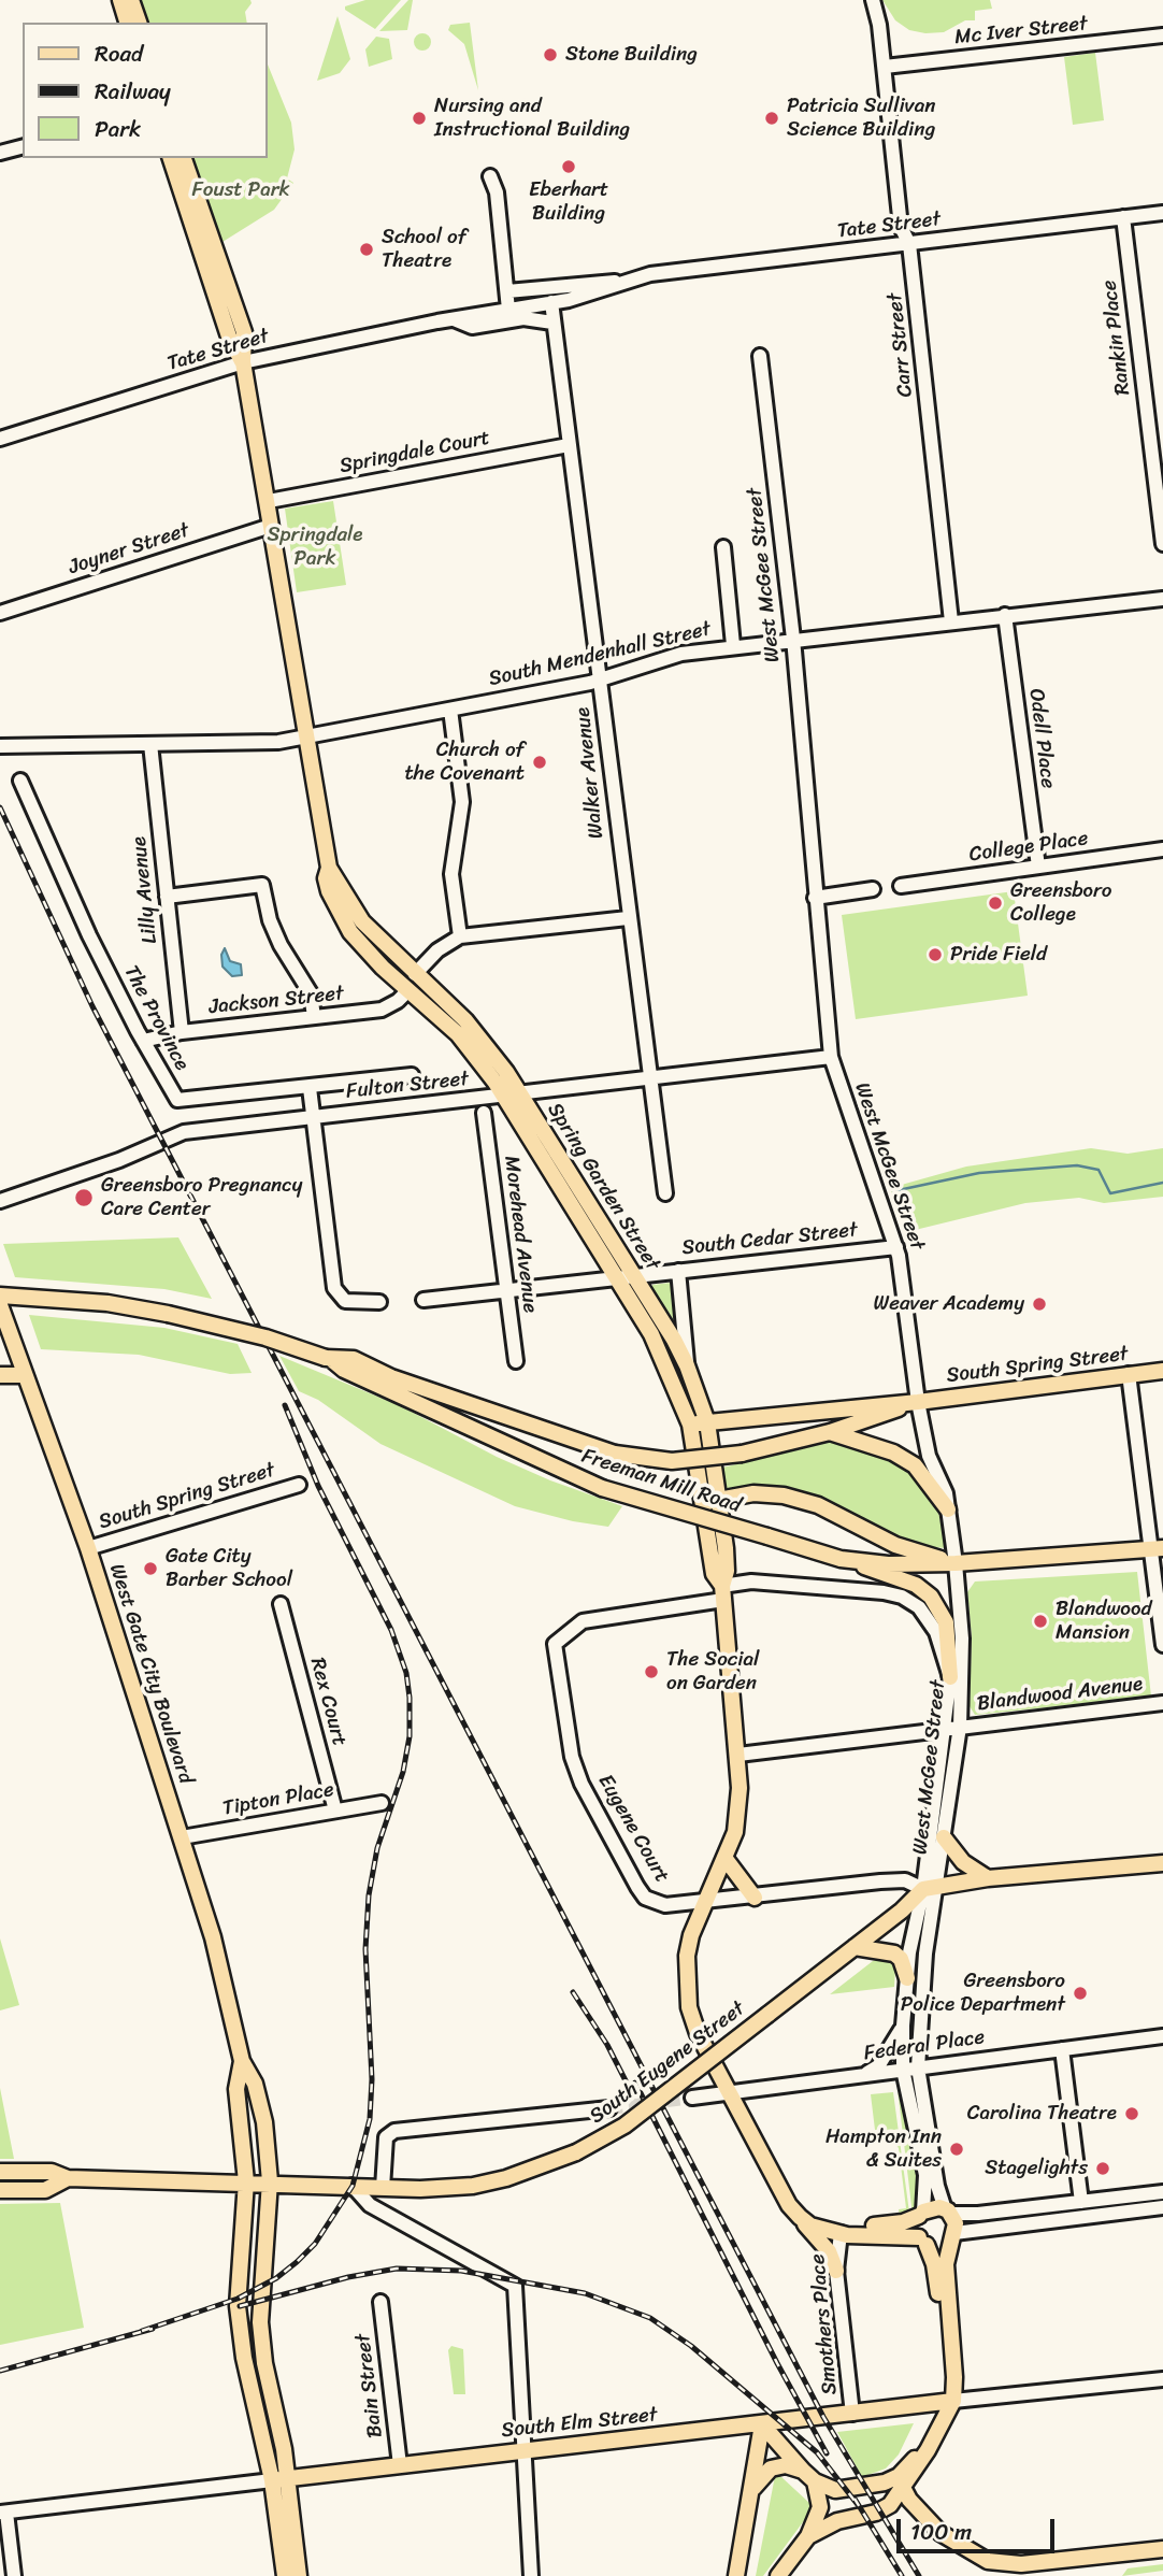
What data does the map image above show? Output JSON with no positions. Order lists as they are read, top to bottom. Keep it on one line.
{"streets":{"main road":["Spring Garden Street","South Spring Street","Freeman Mill Road","West Gate City Boulevard","South Eugene Street","South Elm Street"],"street":["Mc Iver Street","Tate Street","Rankin Place","Carr Street","Springdale Court","Joyner Street","West McGee Street","South Mendenhall Street","Odell Place","Walker Avenue","College Place","Lilly Avenue","Jackson Street","The Province","Fulton Street","Morehead Avenue","South Cedar Street","Blandwood Avenue","Rex Court","Tipton Place","Eugene Court","Federal Place","Smothers Place","Bain Street"]},"crossings":[["Mc Iver Street","Carr Street"],["Tate Street","Rankin Place"],["Tate Street","Carr Street"],["Tate Street","Walker Avenue"],["Tate Street","Spring Garden Street"],["Carr Street","South Mendenhall Street"],["Springdale Court","Walker Avenue"],["Springdale Court","Spring Garden Street"],["Joyner Street","Spring Garden Street"],["West McGee Street","South Mendenhall Street"],["West McGee Street","Fulton Street"],["West McGee Street","South Cedar Street"],["West McGee Street","South Spring Street"],["West McGee Street","Freeman Mill Road"],["West McGee Street","Blandwood Avenue"],["West McGee Street","Eugene Court"],["West McGee Street","Federal Place"],["West McGee Street","South Eugene Street"],["South Mendenhall Street","Odell Place"],["South Mendenhall Street","Walker Avenue"],["South Mendenhall Street","Lilly Avenue"],["South Mendenhall Street","Spring Garden Street"],["Odell Place","College Place"],["Walker Avenue","Fulton Street"],["Lilly Avenue","Jackson Street"],["Jackson Street","The Province"],["Jackson Street","Spring Garden Street"],["Fulton Street","Spring Garden Street"],["Spring Garden Street","South Cedar Street"],["Spring Garden Street","Blandwood Avenue"],["Spring Garden Street","Eugene Court"],["Spring Garden Street","Federal Place"],["Spring Garden Street","Smothers Place"],["Morehead Avenue","South Cedar Street"],["South Spring Street","Freeman Mill Road"],["South Spring Street","West Gate City Boulevard"],["West Gate City Boulevard","Tipton Place"],["West Gate City Boulevard","South Eugene Street"],["West Gate City Boulevard","South Elm Street"],["Rex Court","Tipton Place"],["Eugene Court","South Eugene Street"],["Smothers Place","South Elm Street"],["Bain Street","South Elm Street"]],"parks":["Foust Park","Springdale Park"],"places":["Stone Building","Nursing and Instructional Building","Patricia Sullivan Science Building","Eberhart Building","School of Theatre","Church of the Covenant","Greensboro College","Pride Field","Greensboro Pregnancy Care Center","Weaver Academy","Gate City Barber School","Blandwood Mansion","The Social on Garden","Greensboro Police Department","Carolina Theatre","Hampton Inn & Suites","Stagelights"],"legend":["Road","Railway","Park"],"scale_bar":"100 m"}
